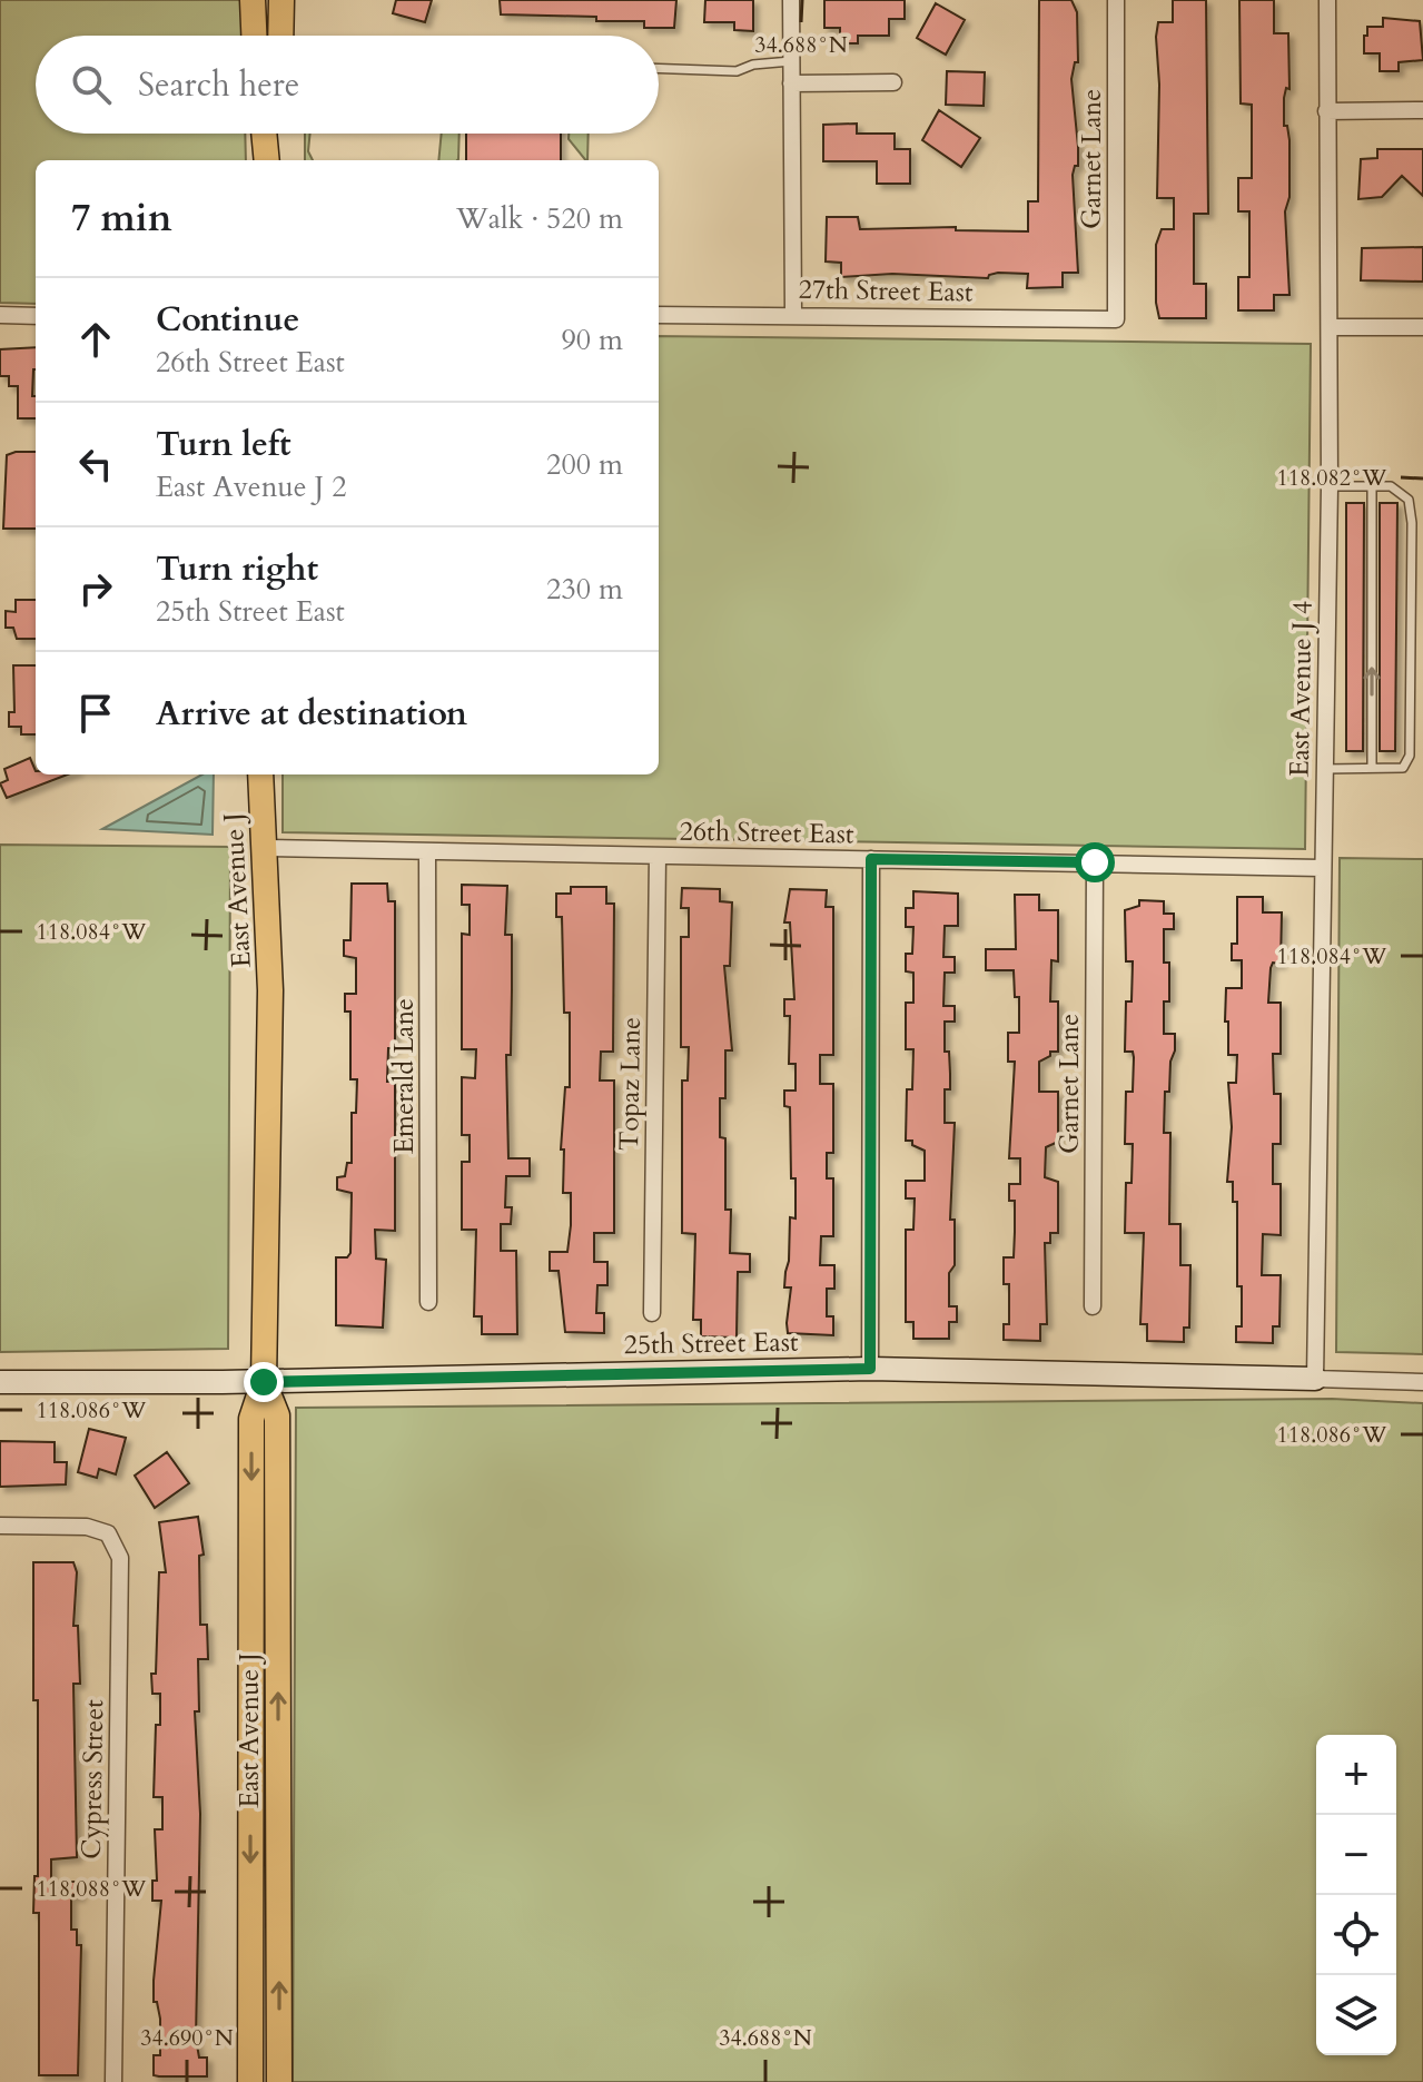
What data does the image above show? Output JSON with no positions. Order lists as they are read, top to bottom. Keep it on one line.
{"streets":{"main road":["East Avenue J"],"street":["Garnet Lane","27th Street East","East Avenue J 4","26th Street East","Emerald Lane","Topaz Lane","25th Street East","Cypress Street"]},"crossings":[["Garnet Lane","27th Street East"],["Garnet Lane","26th Street East"],["East Avenue J 4","26th Street East"],["East Avenue J 4","25th Street East"],["26th Street East","East Avenue J"],["26th Street East","Emerald Lane"],["26th Street East","Topaz Lane"],["East Avenue J","25th Street East"]],"page":{"search":"Search here","heading":["7 min","Walk · 520 m"],"list":[["Continue","26th Street East","90 m"],["Turn left","East Avenue J 2","200 m"],["Turn right","25th Street East","230 m"],"Arrive at destination"],"map_buttons":["+","−"]},"coordinates":["34.688°N","118.082°W","118.084°W","118.086°W","118.088°W","34.690°N"]}
